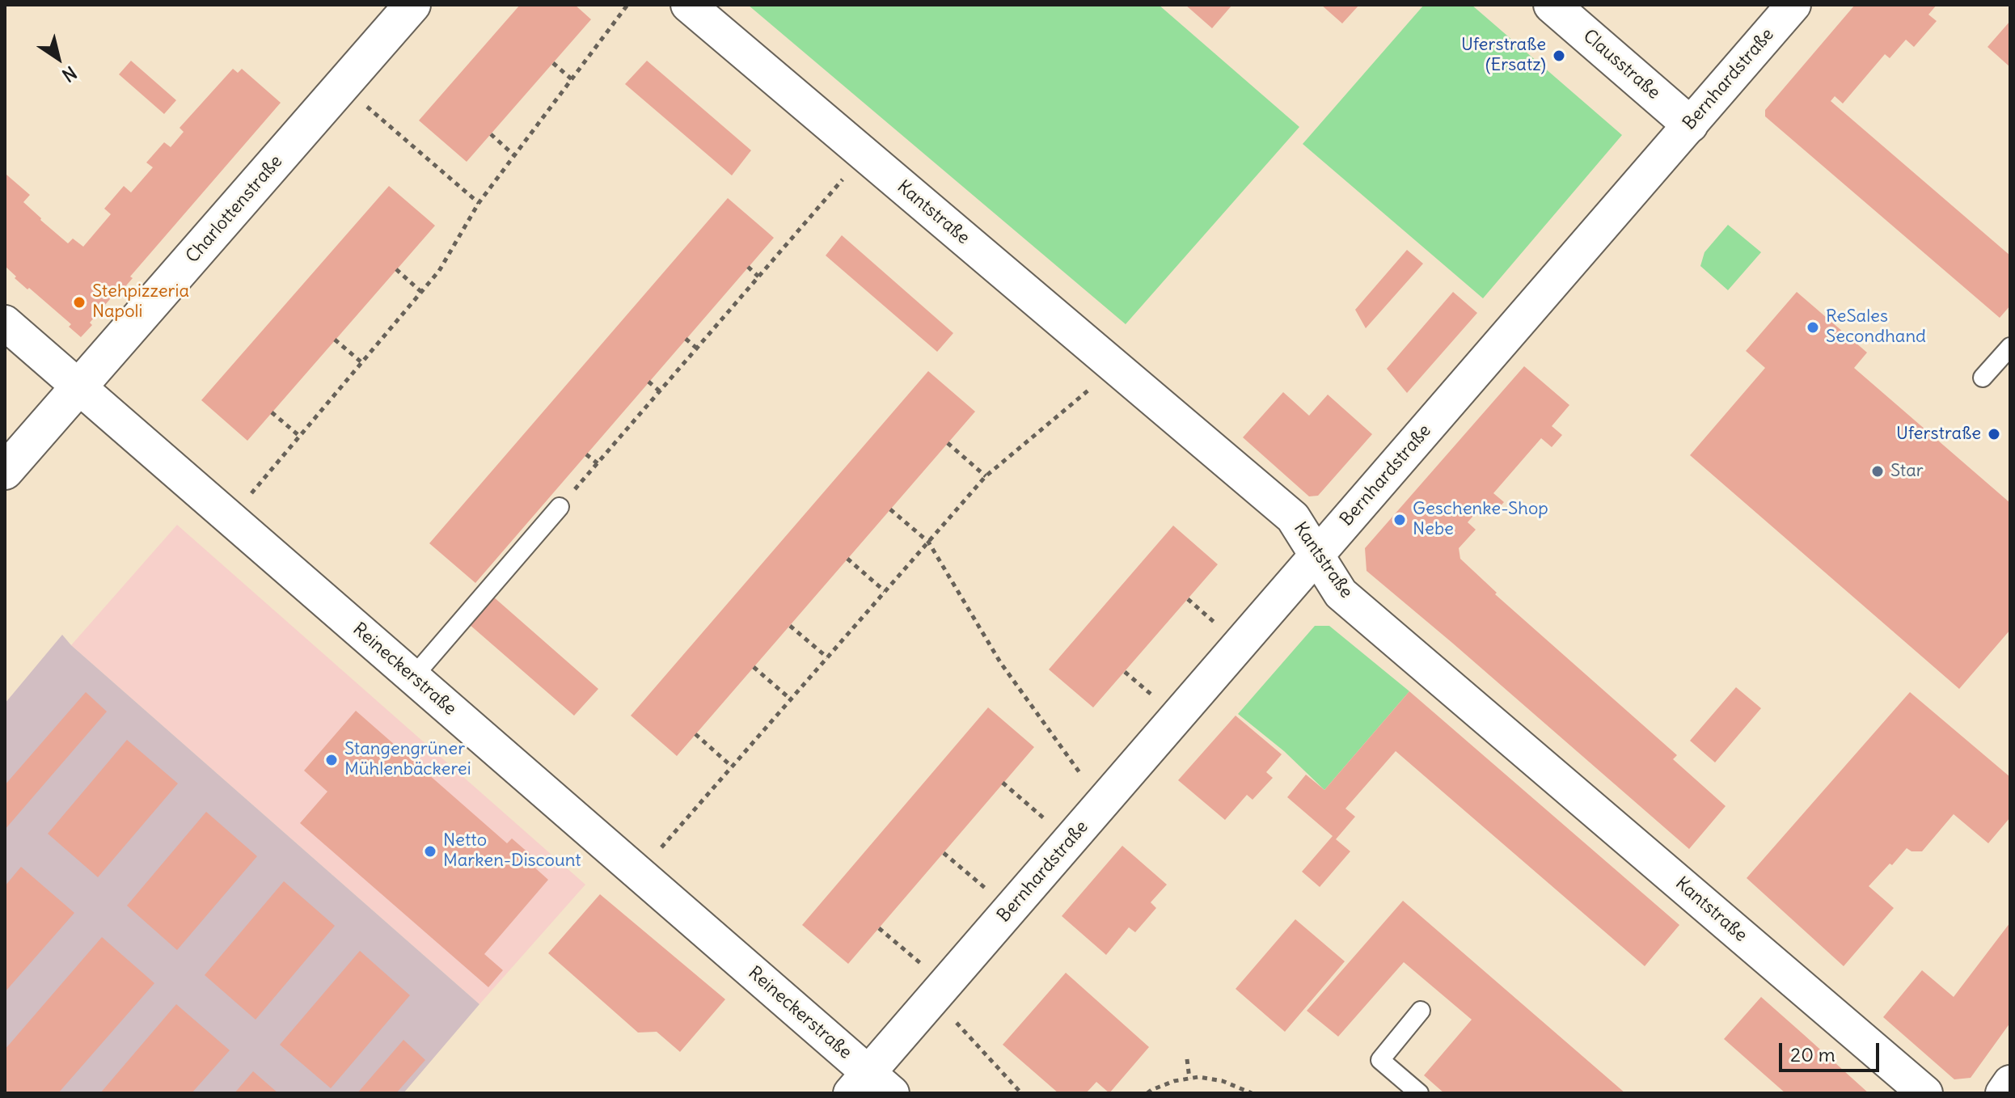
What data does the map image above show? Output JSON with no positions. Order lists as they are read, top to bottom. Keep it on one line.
{"streets":{"street":["Clausstraße","Bernhardstraße","Charlottenstraße","Kantstraße","Reineckerstraße"]},"crossings":[["Clausstraße","Bernhardstraße"],["Bernhardstraße","Kantstraße"],["Bernhardstraße","Reineckerstraße"],["Charlottenstraße","Reineckerstraße"]],"places":["Uferstraße (Ersatz)","Stehpizzeria Napoli","ReSales Secondhand","Uferstraße","Star","Geschenke-Shop Nebe","Stangengrüner Mühlenbäckerei","Netto Marken-Discount"],"scale_bar":"20 m","north":"bottom right"}
